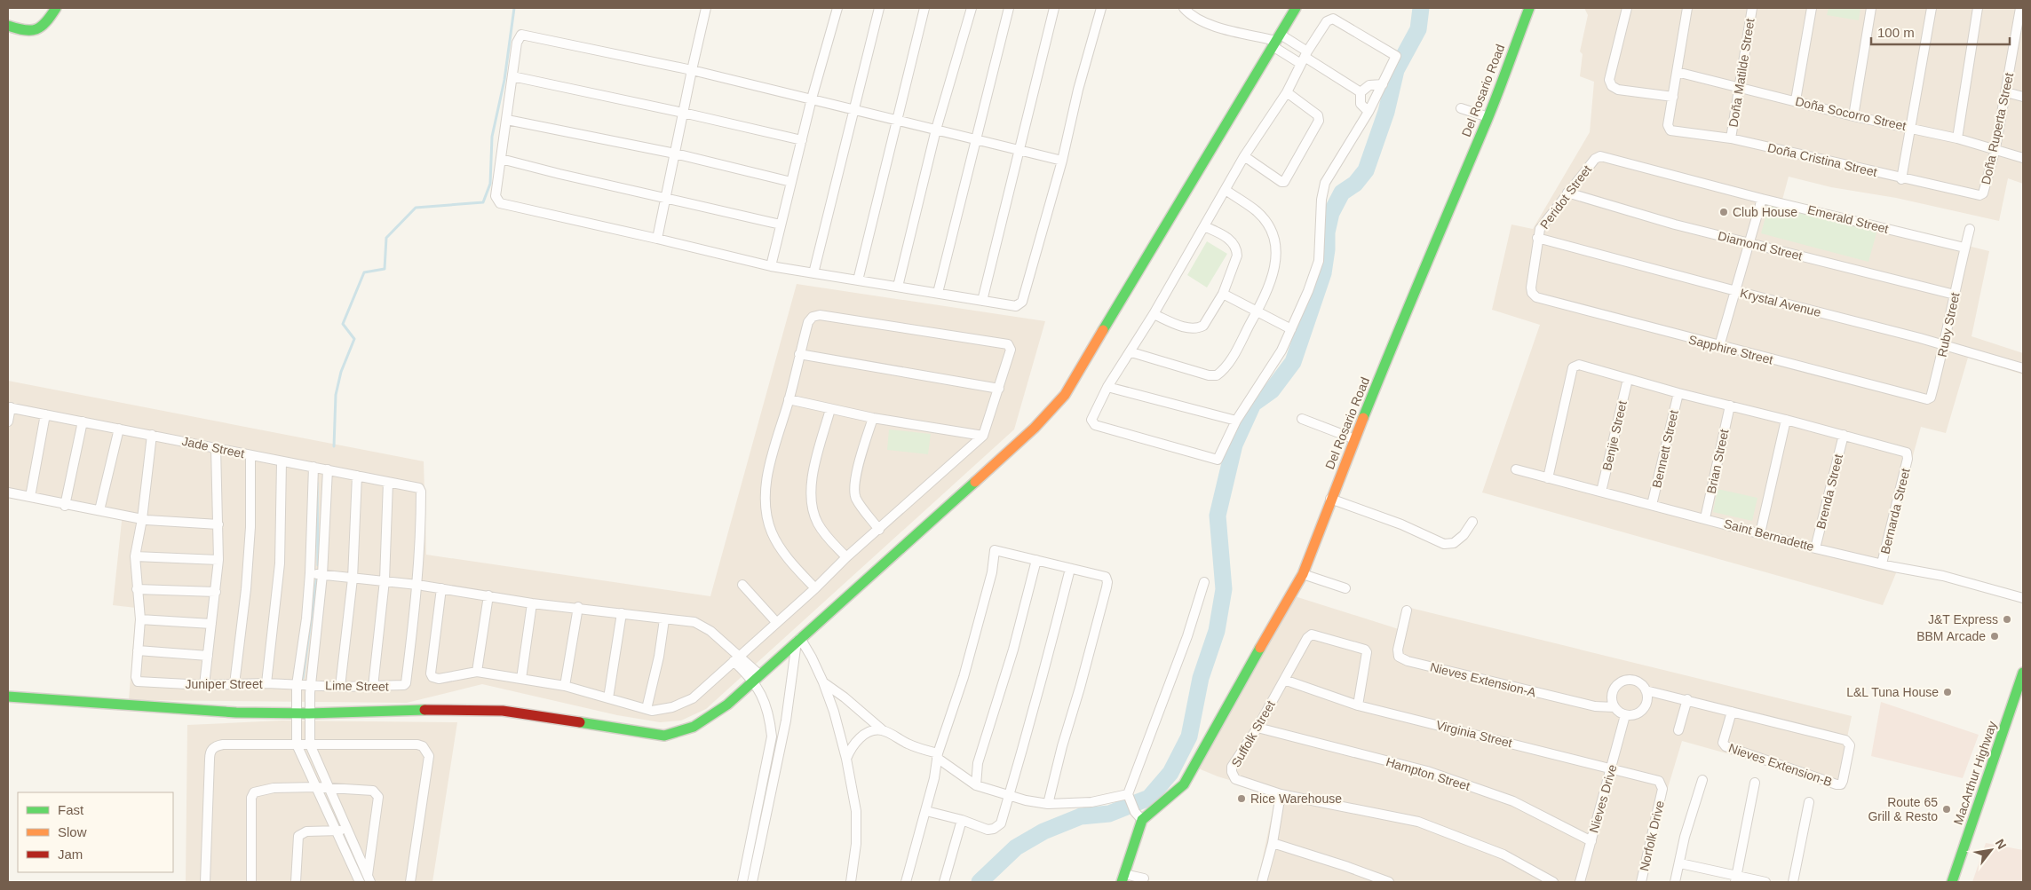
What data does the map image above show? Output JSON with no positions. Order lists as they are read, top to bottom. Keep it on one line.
{"streets":{"main road":["Del Rosario Road","MacArthur Highway"],"street":["Doña Matilde Street","Doña Socorro Street","Doña Ruperta Street","Doña Cristina Street","Peridot Street","Emerald Street","Diamond Street","Krystal Avenue","Ruby Street","Sapphire Street","Benjie Street","Jade Street","Bennett Street","Brian Street","Brenda Street","Bernarda Street","Saint Bernadette","Nieves Extension-A","Juniper Street","Lime Street","Suffolk Street","Virginia Street","Nieves Extension-B","Hampton Street","Nieves Drive","Norfolk Drive"]},"crossings":[["Doña Matilde Street","Doña Socorro Street"],["Doña Matilde Street","Doña Cristina Street"],["Doña Socorro Street","Doña Ruperta Street"],["Doña Ruperta Street","Doña Cristina Street"],["Peridot Street","Emerald Street"],["Peridot Street","Diamond Street"],["Peridot Street","Krystal Avenue"],["Peridot Street","Sapphire Street"],["Emerald Street","Ruby Street"],["Diamond Street","Ruby Street"],["Krystal Avenue","Ruby Street"],["Ruby Street","Sapphire Street"],["Benjie Street","Saint Bernadette"],["Jade Street","Lime Street"],["Bennett Street","Saint Bernadette"],["Brian Street","Saint Bernadette"],["Brenda Street","Bernarda Street"],["Brenda Street","Saint Bernadette"],["Bernarda Street","Saint Bernadette"],["Nieves Extension-A","Nieves Extension-B"],["Nieves Extension-A","Nieves Drive"],["Juniper Street","Lime Street"],["Suffolk Street","Virginia Street"],["Suffolk Street","Hampton Street"],["Virginia Street","Nieves Drive"],["Virginia Street","Norfolk Drive"],["Nieves Extension-B","Nieves Drive"],["Hampton Street","Nieves Drive"]],"places":["Club House","J&T Express","BBM Arcade","L&L Tuna House","Rice Warehouse","Route 65 Grill & Resto"],"legend":["Fast","Slow","Jam"],"scale_bar":"100 m","north":"top right"}
